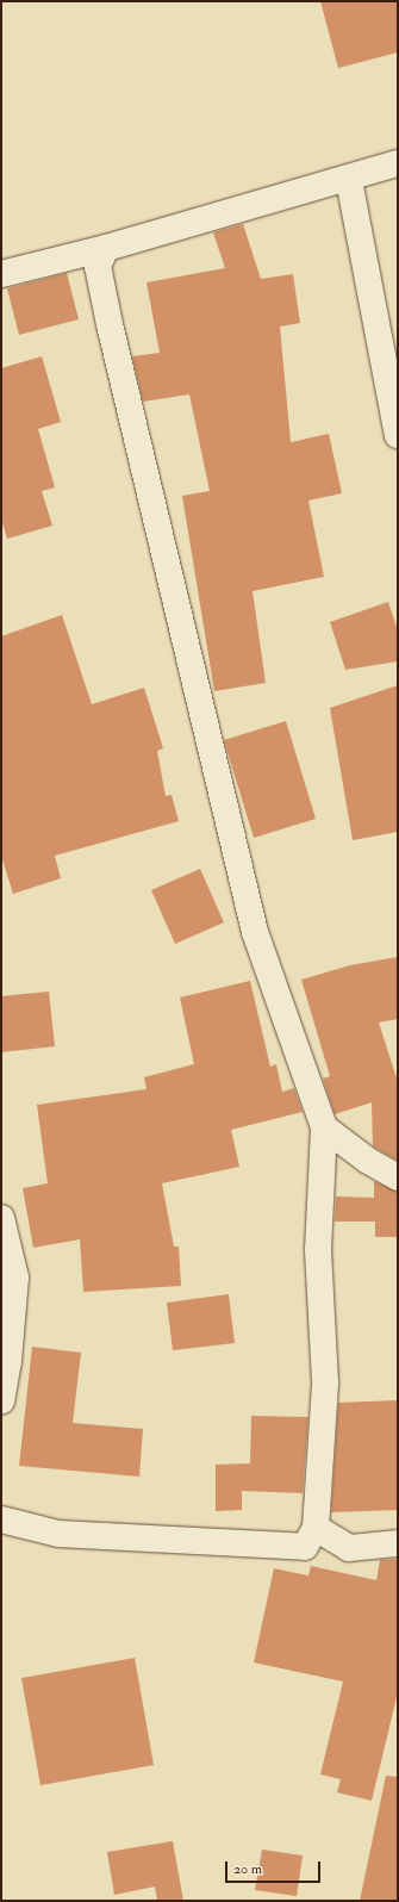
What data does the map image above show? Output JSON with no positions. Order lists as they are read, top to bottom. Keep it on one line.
{"scale_bar":"20 m"}
